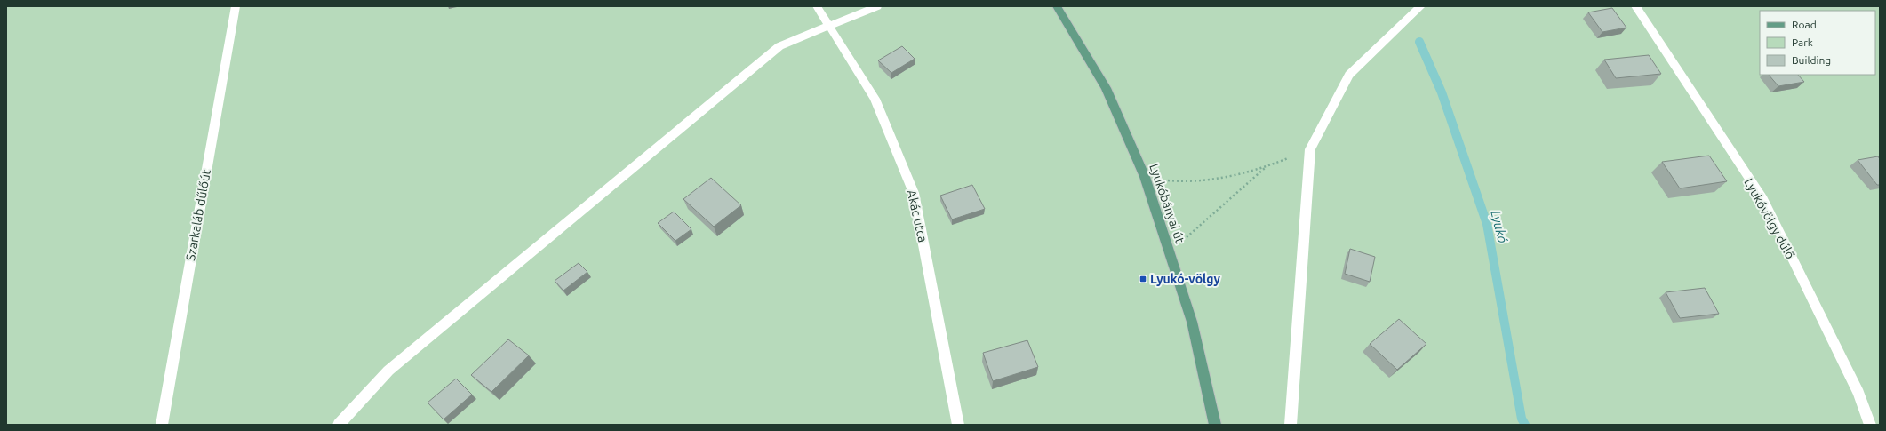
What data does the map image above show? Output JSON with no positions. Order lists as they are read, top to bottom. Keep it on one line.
{"streets":{"main road":["Lyukóbányai út"],"street":["Szarkaláb dűlőút","Akác utca","Lyukóvölgy dűlő"]},"water":["Lyukó"],"places":{"transit":["Lyukó-völgy"]},"legend":["Road","Park","Building"]}
